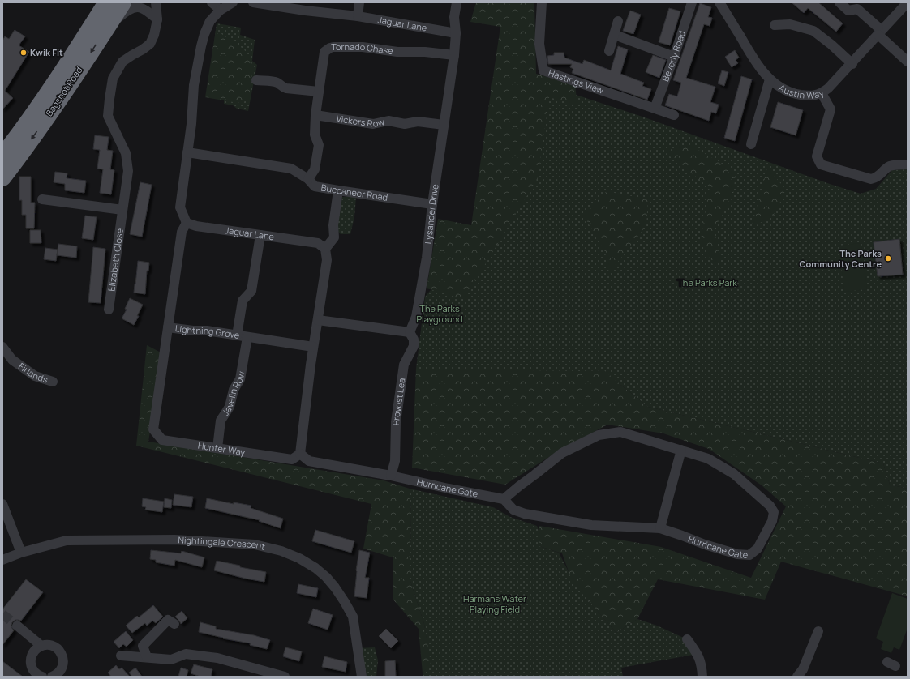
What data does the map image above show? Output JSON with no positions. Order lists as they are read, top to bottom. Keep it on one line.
{"streets":{"highway":["Bagshot Road"],"street":["Jaguar Lane","Tornado Chase","Beverly Road","Hastings View","Austin Way","Vickers Row","Buccaneer Road","Lysander Drive","Elizabeth Close","Lightning Grove","Firlands","Javelin Row","Provost Lea","Hunter Way","Hurricane Gate","Nightingale Crescent"]},"crossings":[["Jaguar Lane","Lysander Drive"],["Jaguar Lane","Lightning Grove"],["Tornado Chase","Vickers Row"],["Tornado Chase","Buccaneer Road"],["Tornado Chase","Lysander Drive"],["Beverly Road","Hastings View"],["Vickers Row","Lysander Drive"],["Buccaneer Road","Lysander Drive"],["Lysander Drive","Provost Lea"],["Lightning Grove","Javelin Row"],["Lightning Grove","Hunter Way"],["Javelin Row","Hunter Way"],["Provost Lea","Hurricane Gate"]],"parks":["The Parks Park","The Parks Playground","Harmans Water Playing Field"],"places":["Kwik Fit","The Parks Community Centre"]}
